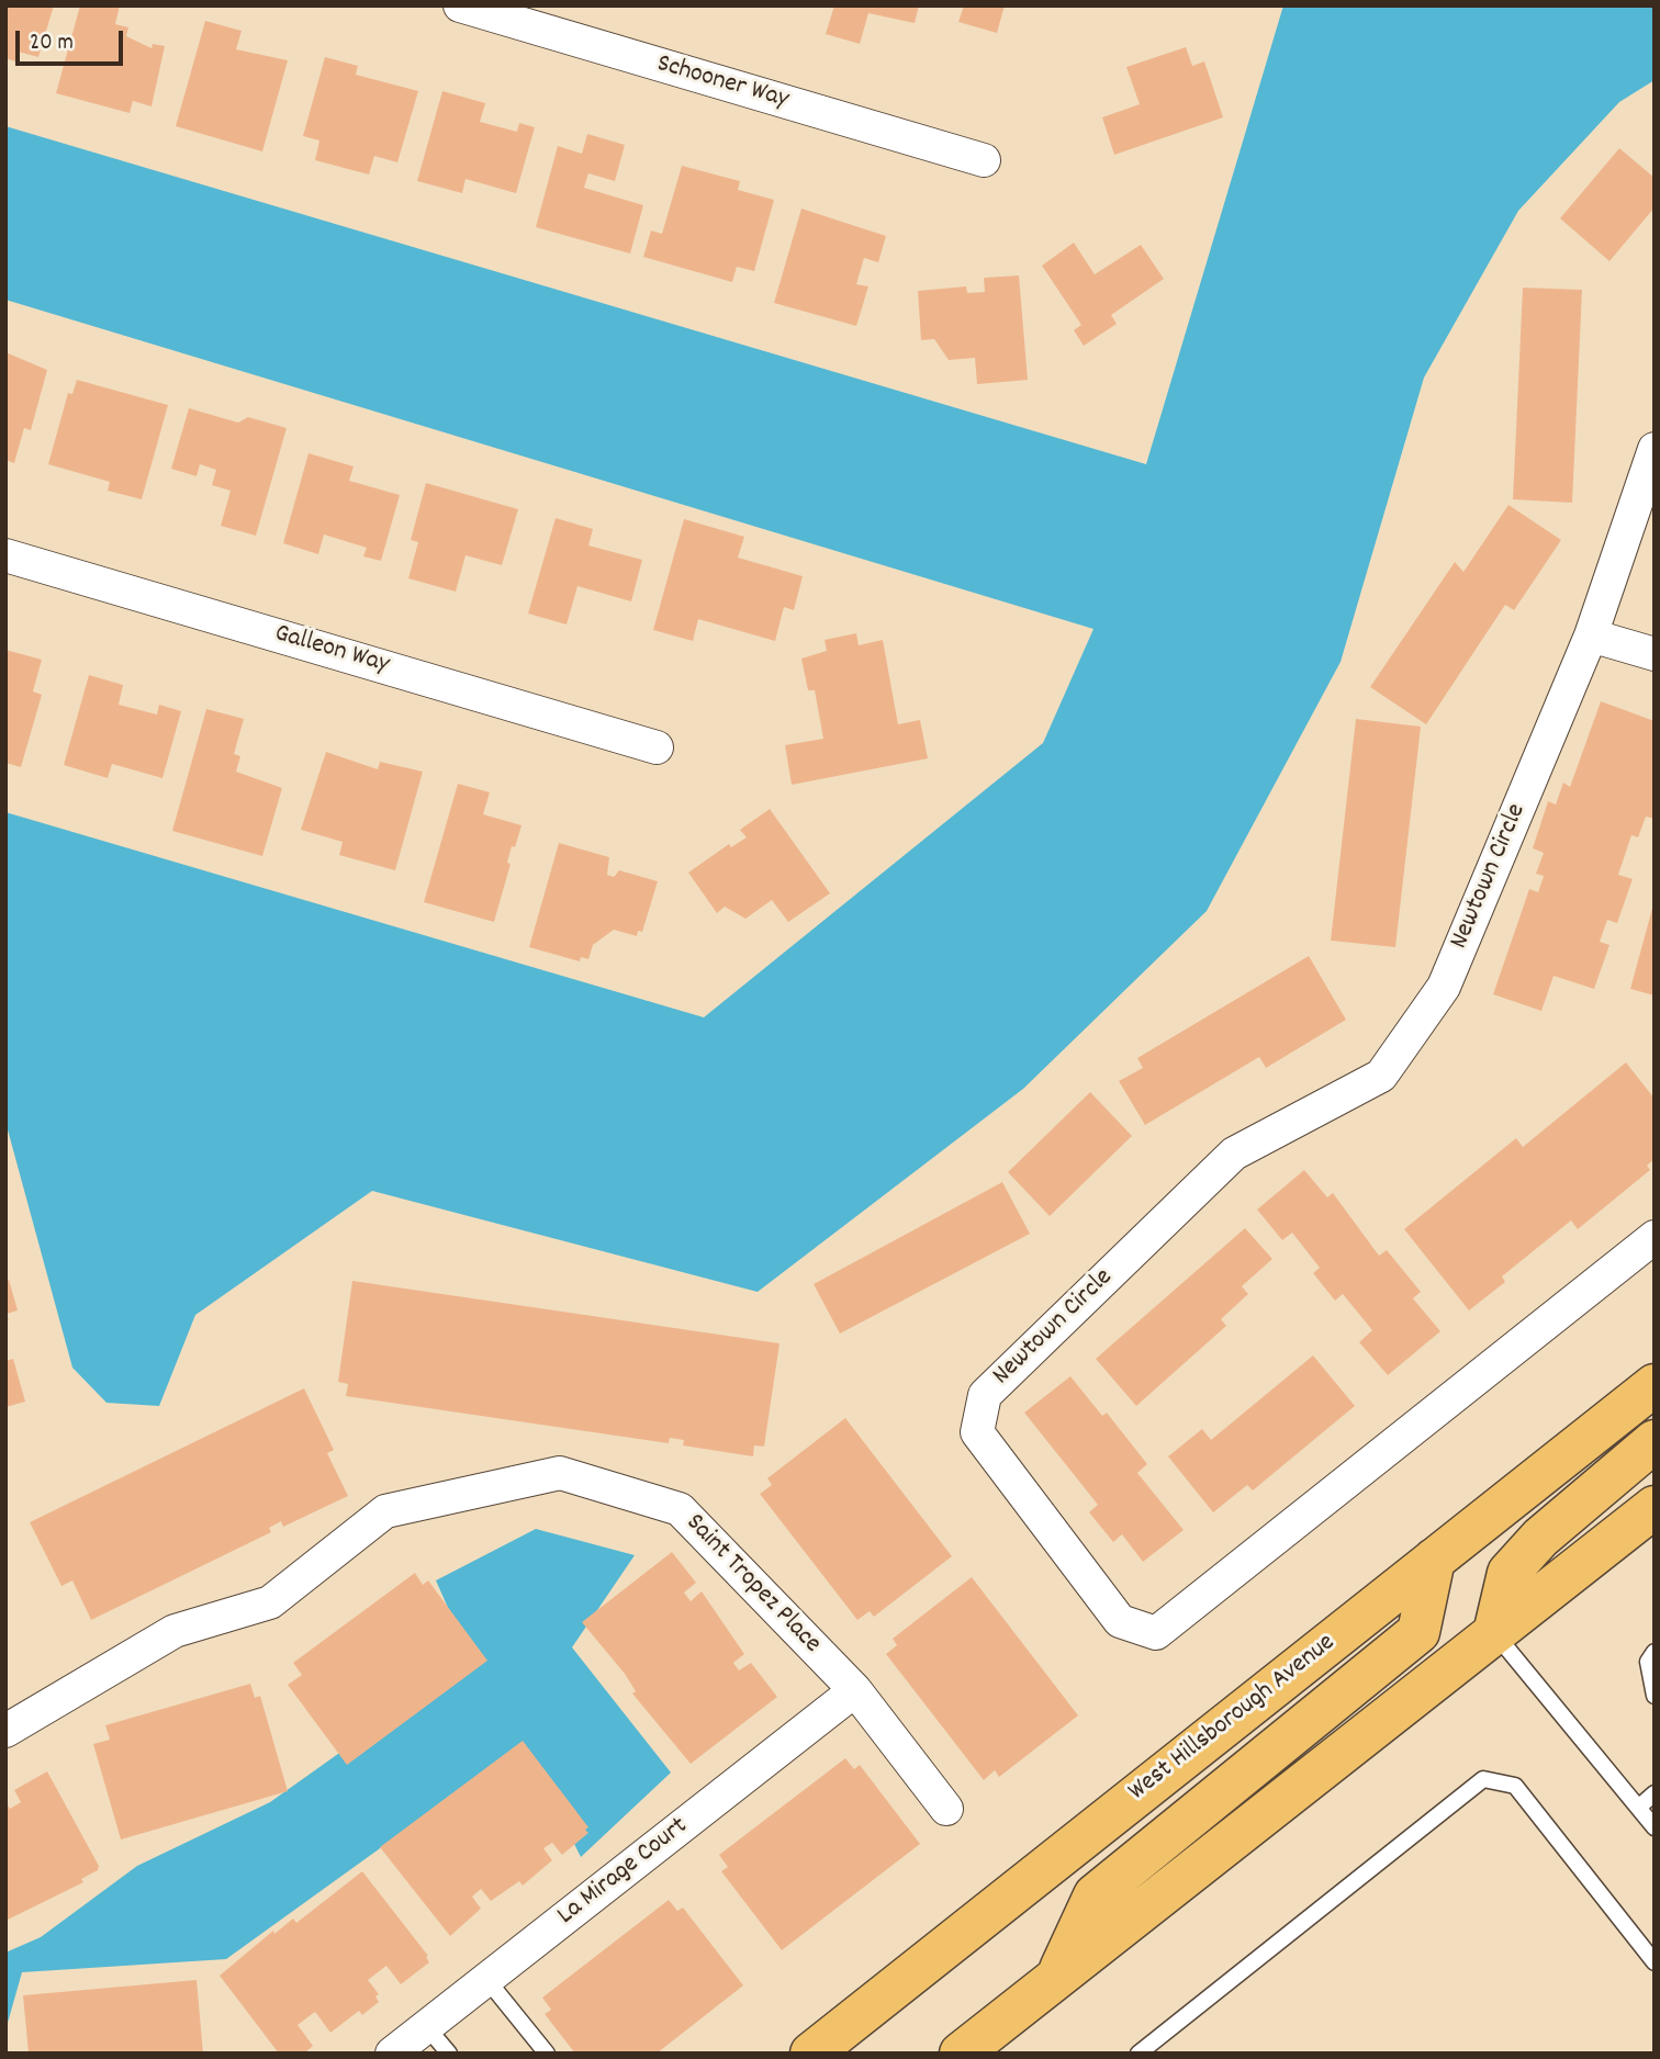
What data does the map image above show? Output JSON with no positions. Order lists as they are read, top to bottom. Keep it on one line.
{"streets":{"main road":["West Hillsborough Avenue"],"street":["Schooner Way","Galleon Way","Newtown Circle","Saint Tropez Place","La Mirage Court"]},"crossings":[["Saint Tropez Place","La Mirage Court"]],"scale_bar":"20 m"}
